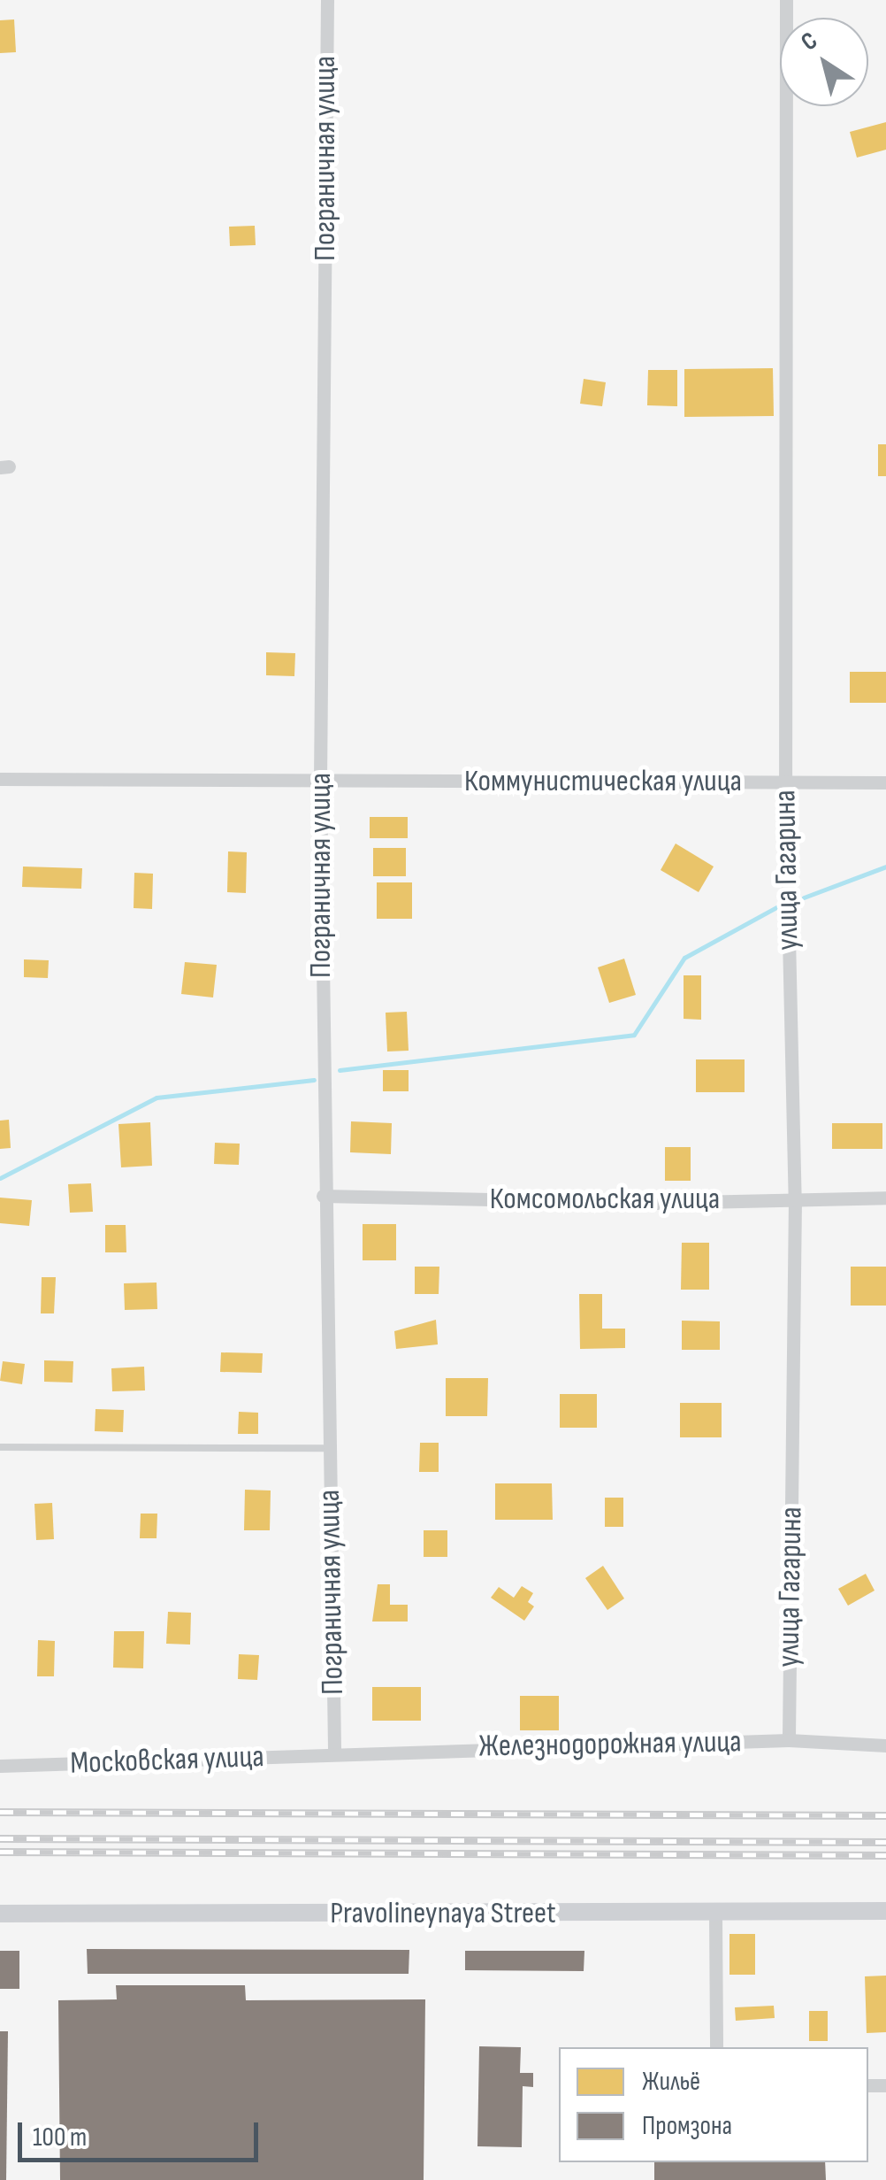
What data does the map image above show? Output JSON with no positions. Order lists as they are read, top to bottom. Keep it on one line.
{"streets":{"main road":["Pravolineynaya Street"],"street":["Пограничная улица","Коммунистическая улица","улица Гагарина","Комсомольская улица","Железнодорожная улица","Московская улица"]},"crossings":[["Пограничная улица","Коммунистическая улица"],["Пограничная улица","Комсомольская улица"],["Пограничная улица","Железнодорожная улица"],["Пограничная улица","Московская улица"],["Коммунистическая улица","улица Гагарина"],["улица Гагарина","Комсомольская улица"],["улица Гагарина","Железнодорожная улица"],["Железнодорожная улица","Московская улица"]],"legend":["Жильё","Промзона"],"scale_bar":"100 m","north":"top left"}
